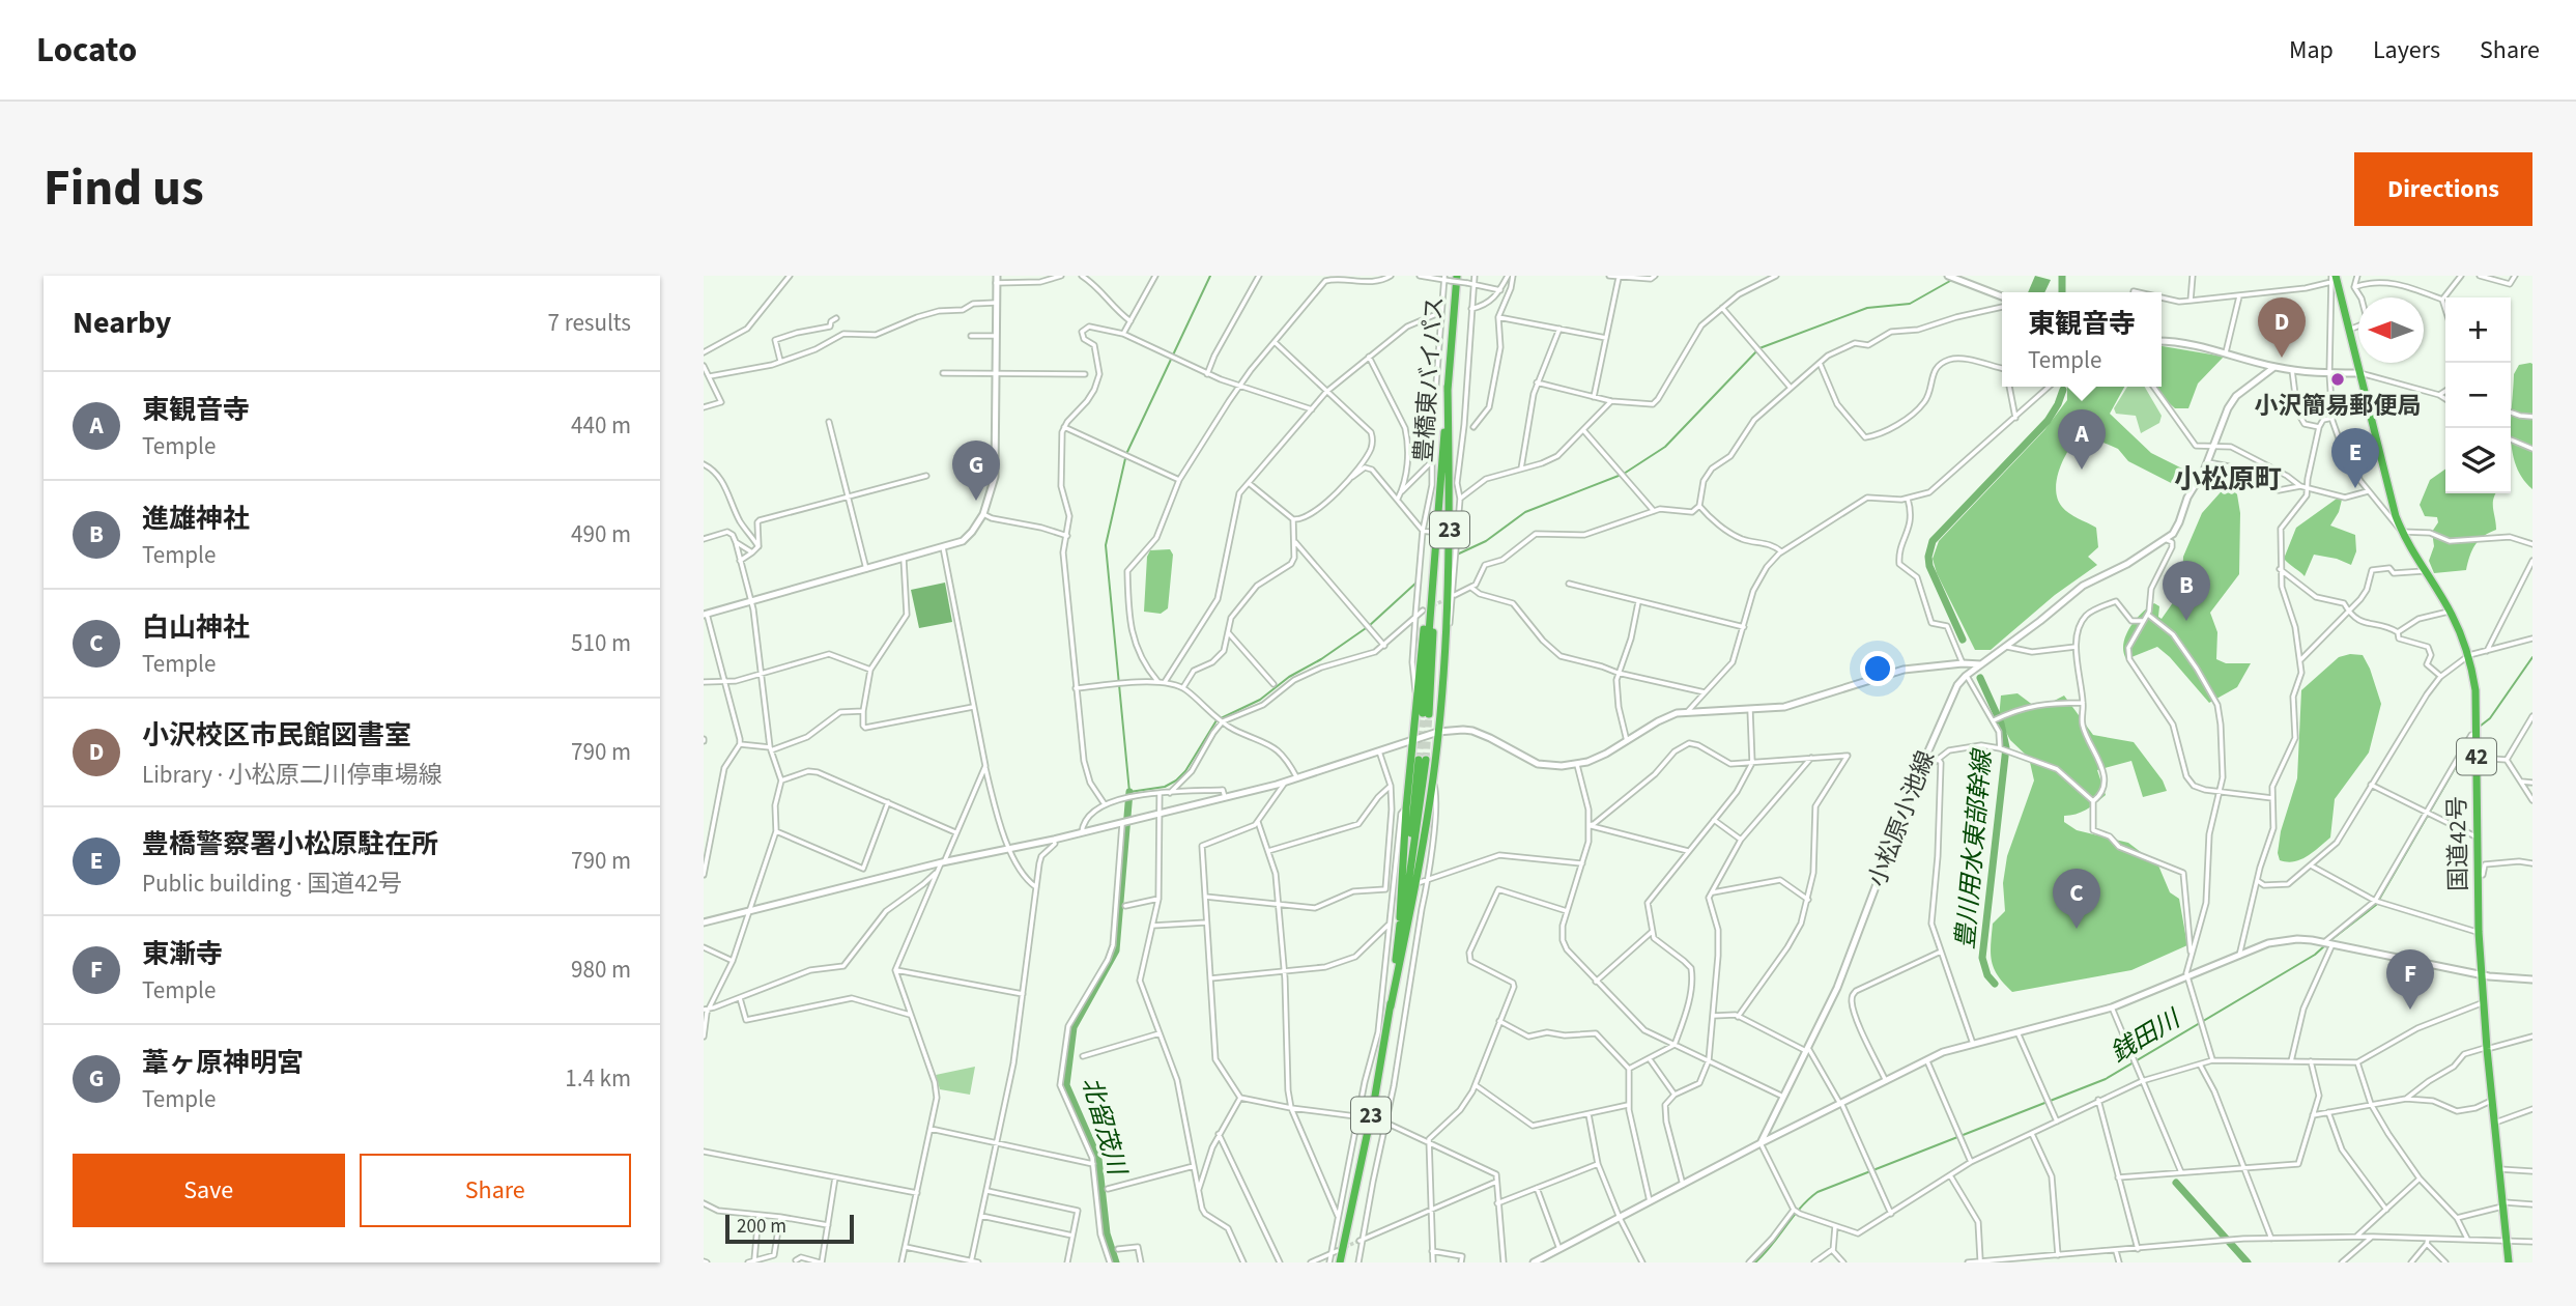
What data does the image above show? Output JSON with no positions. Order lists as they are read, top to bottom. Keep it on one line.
{"streets":{"highway":["豊橋東バイパス","23","42","国道42号"],"street":["小松原小池線"]},"crossings":[["豊橋東バイパス","23"]],"districts":["小松原町"],"water":["豊川用水東部幹線","銭田川","北留茂川"],"places":["小沢簡易郵便局"],"scale_bar":"200 m","north":"left","page":{"header":"Locato","nav":["Map","Layers","Share"],"title":"Find us","buttons":["Directions",["Save","Share"]],"heading":["Nearby","7 results"],"popup":["東観音寺","Temple"],"map_buttons":["+","−"],"pins":["D","A","E","G","B","C","F"],"list":[{"mark":"A","name":"東観音寺","note":"Temple","value":"440 m"},{"mark":"B","name":"進雄神社","note":"Temple","value":"490 m"},{"mark":"C","name":"白山神社","note":"Temple","value":"510 m"},{"mark":"D","name":"小沢校区市民館図書室","note":"Library · 小松原二川停車場線","value":"790 m"},{"mark":"E","name":"豊橋警察署小松原駐在所","note":"Public building · 国道42号","value":"790 m"},{"mark":"F","name":"東漸寺","note":"Temple","value":"980 m"},{"mark":"G","name":"葦ヶ原神明宮","note":"Temple","value":"1.4 km"}],"scale":"200 m"}}
